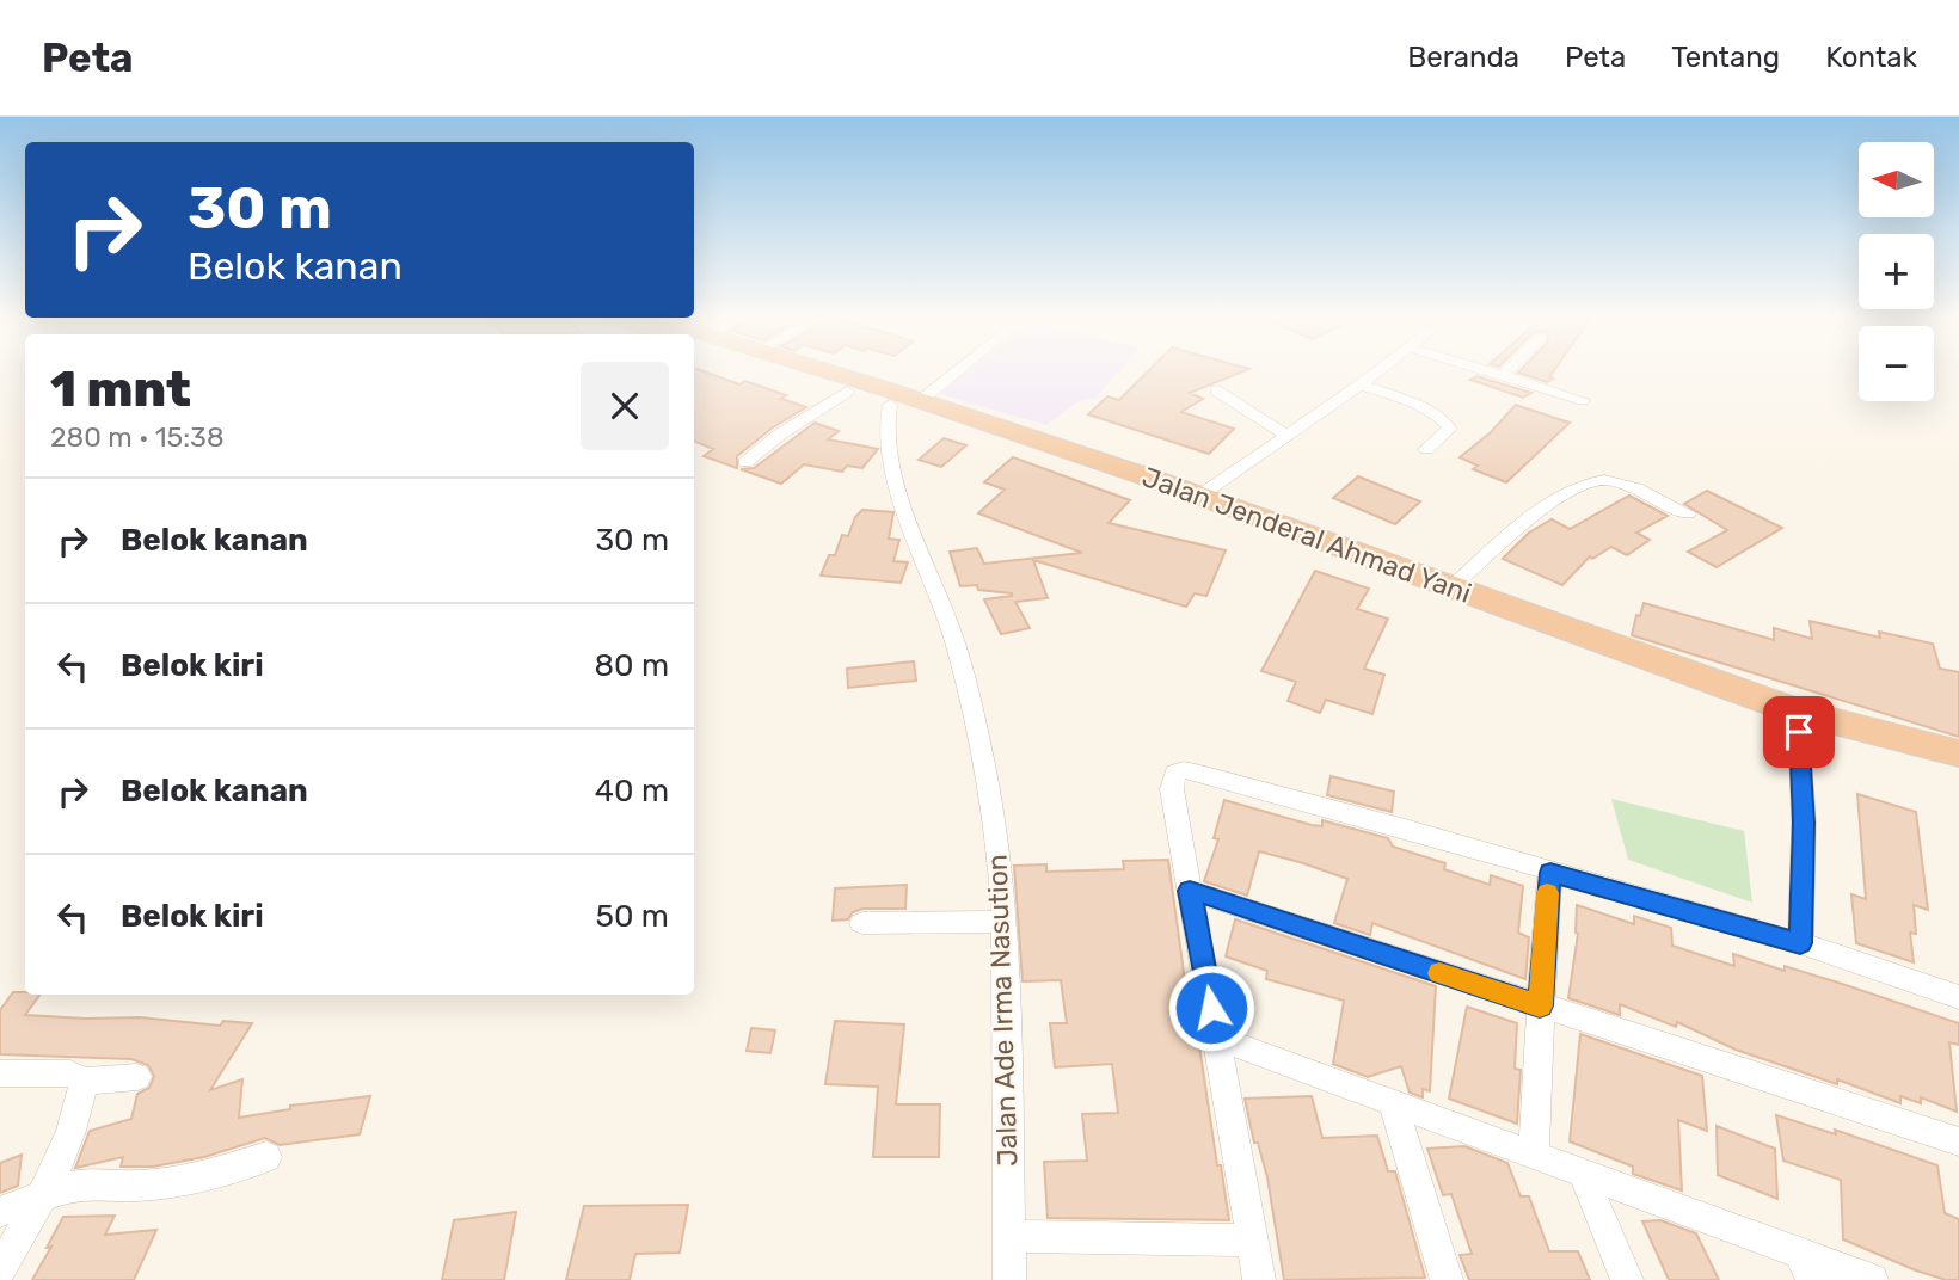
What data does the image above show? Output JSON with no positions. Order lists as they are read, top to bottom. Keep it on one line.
{"streets":{"highway":["Jalan Jenderal Ahmad Yani"],"street":["Jalan Ade Irma Nasution"]},"crossings":[["Jalan Jenderal Ahmad Yani","Jalan Ade Irma Nasution"]],"north":"left","page":{"header":"Peta","nav":["Beranda","Peta","Tentang","Kontak"],"map_buttons":["+","−"],"turn":["30 m","Belok kanan"],"heading":["1 mnt","280 m · 15:38"],"list":[{"name":"Belok kanan","value":"30 m"},{"name":"Belok kiri","value":"80 m"},{"name":"Belok kanan","value":"40 m"},{"name":"Belok kiri","value":"50 m"}]}}
